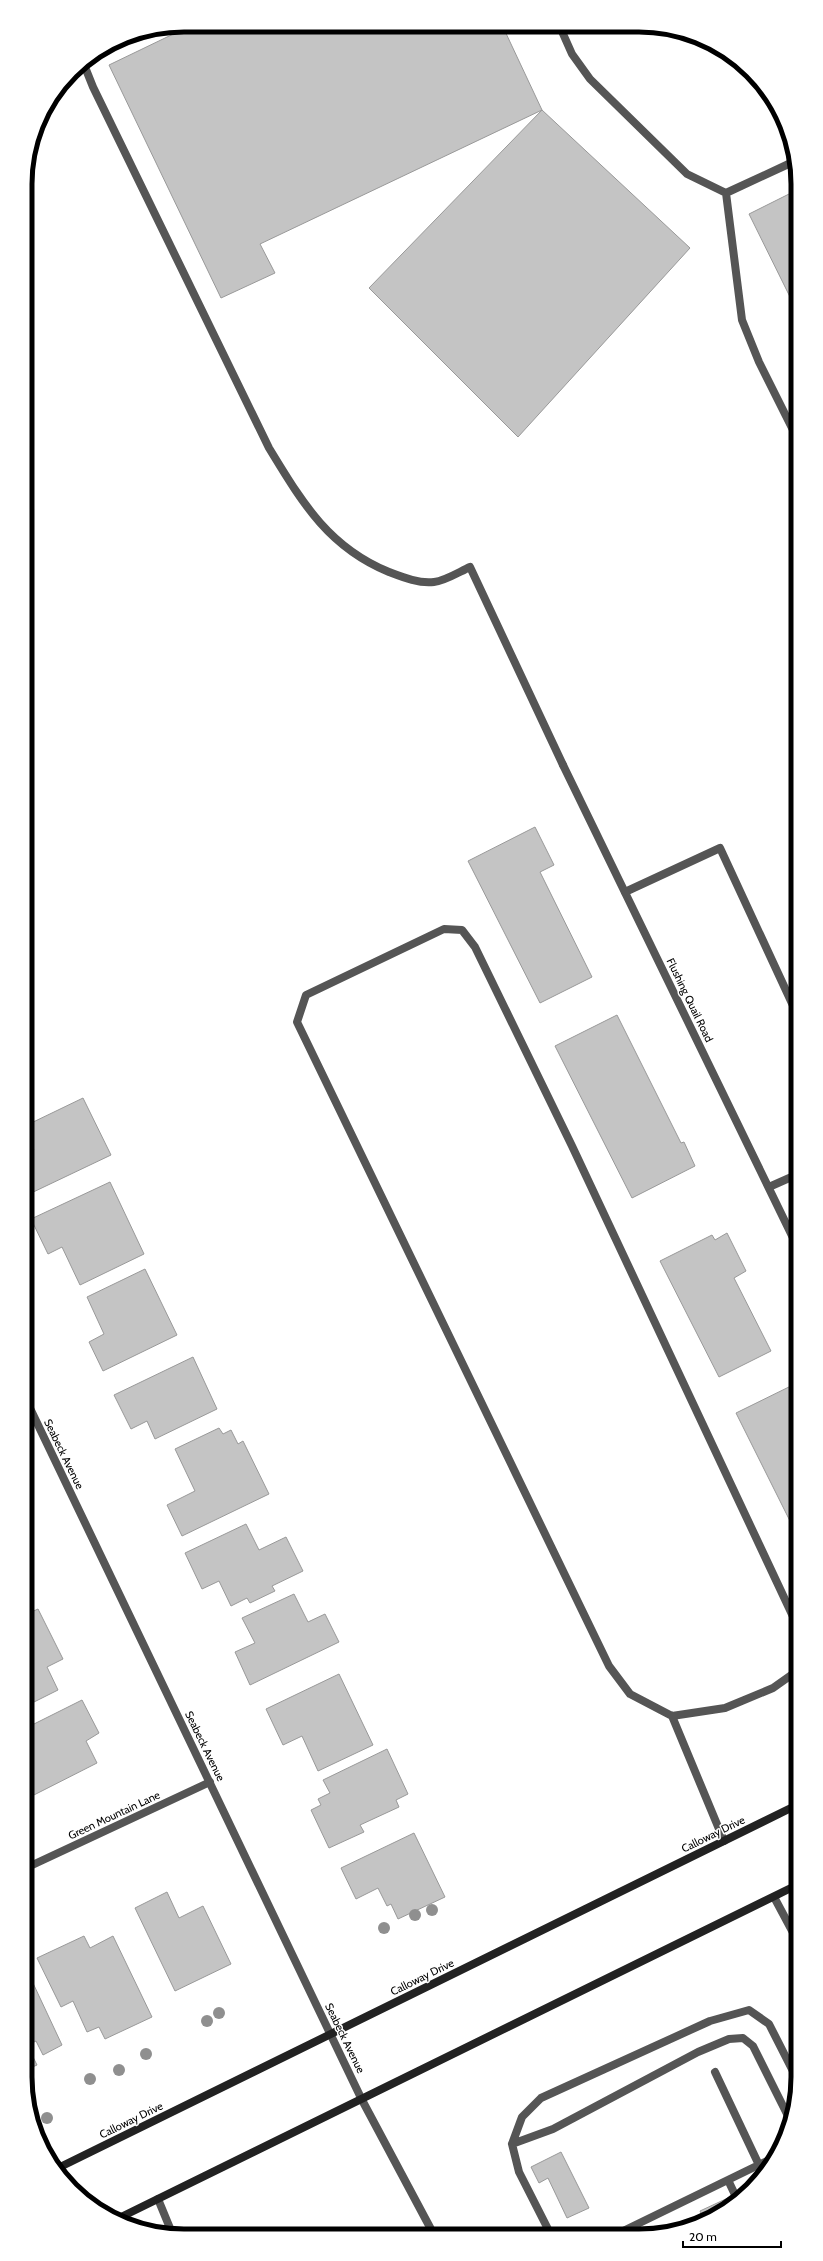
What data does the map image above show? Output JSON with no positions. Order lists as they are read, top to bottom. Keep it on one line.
{"streets":{"main road":["Calloway Drive"],"street":["Flushing Quail Road","Seabeck Avenue","Green Mountain Lane"]},"crossings":[["Seabeck Avenue","Green Mountain Lane"],["Seabeck Avenue","Calloway Drive"]],"scale_bar":"20 m"}
